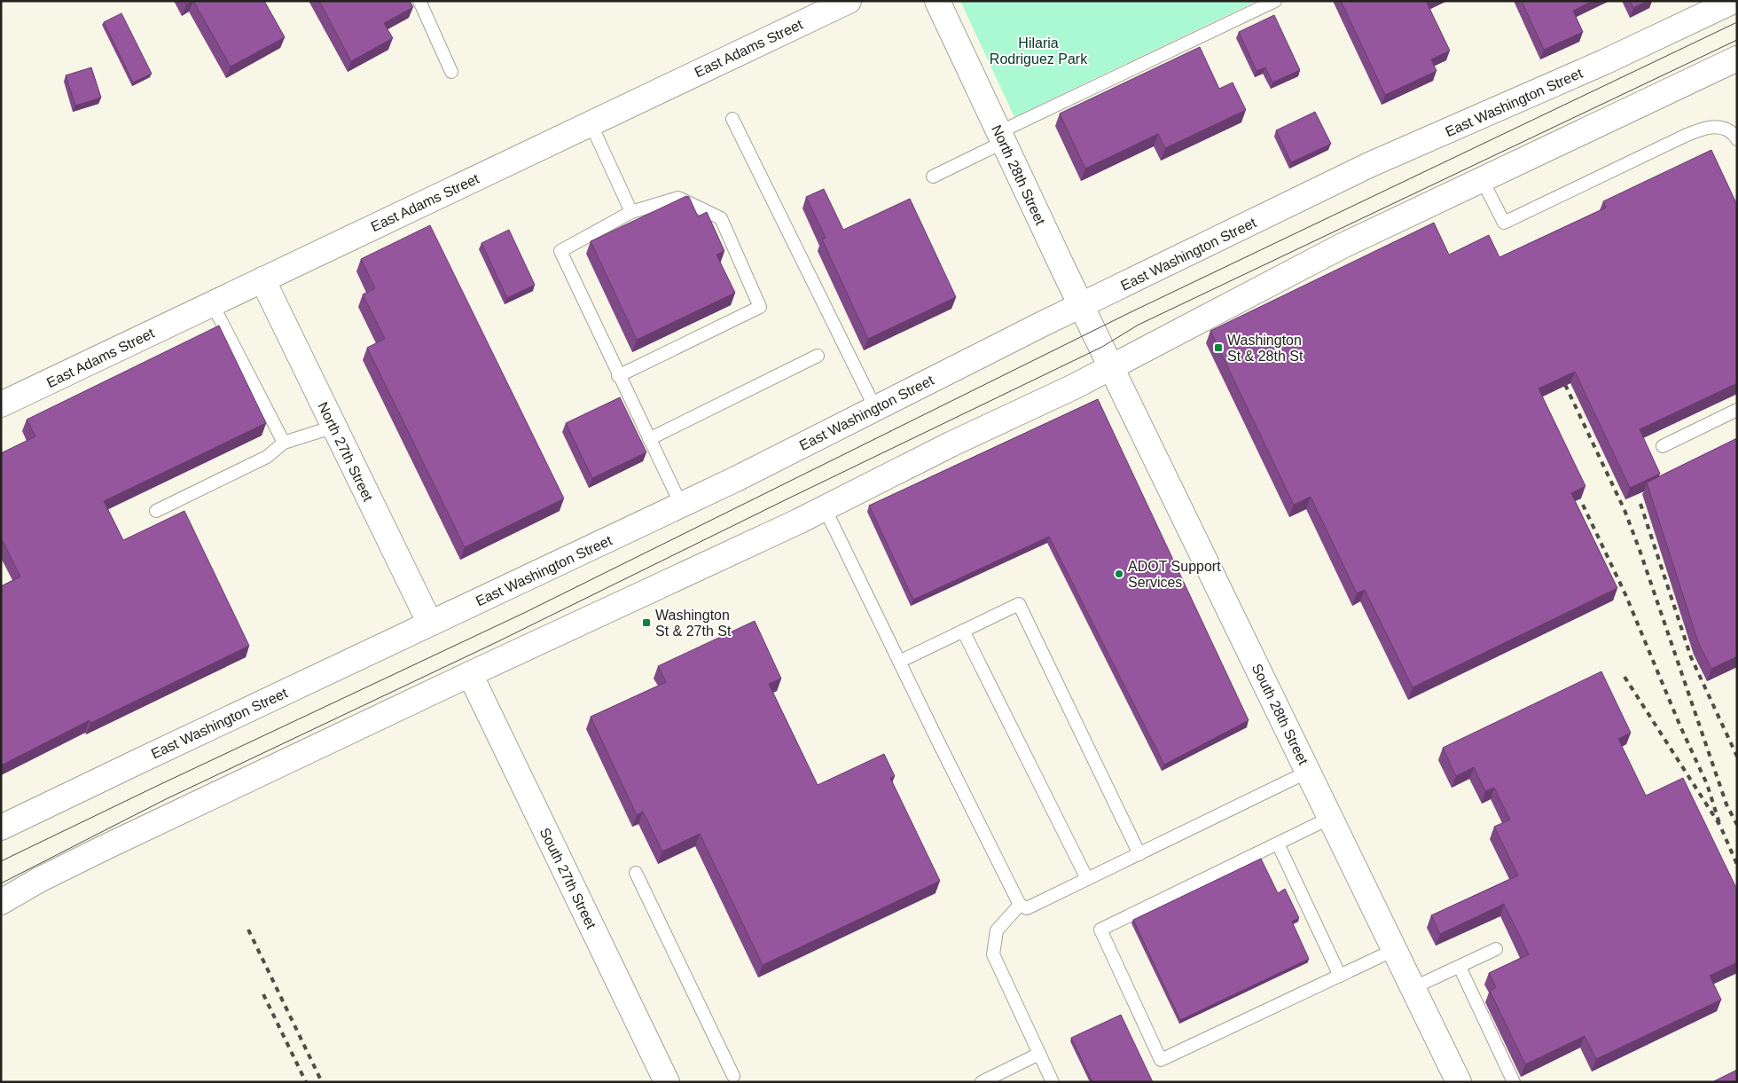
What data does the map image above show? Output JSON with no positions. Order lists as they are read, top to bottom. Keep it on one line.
{"streets":{"main road":["East Adams Street","East Washington Street","North 28th Street","North 27th Street","South 28th Street","South 27th Street"]},"crossings":[["East Adams Street","North 27th Street"],["East Washington Street","North 28th Street"],["East Washington Street","North 27th Street"],["North 28th Street","South 28th Street"]],"parks":["Hilaria Rodriguez Park"],"places":{"transit":["Washington St & 28th St","Washington St & 27th St"],"other":["ADOT Support Services"]}}
